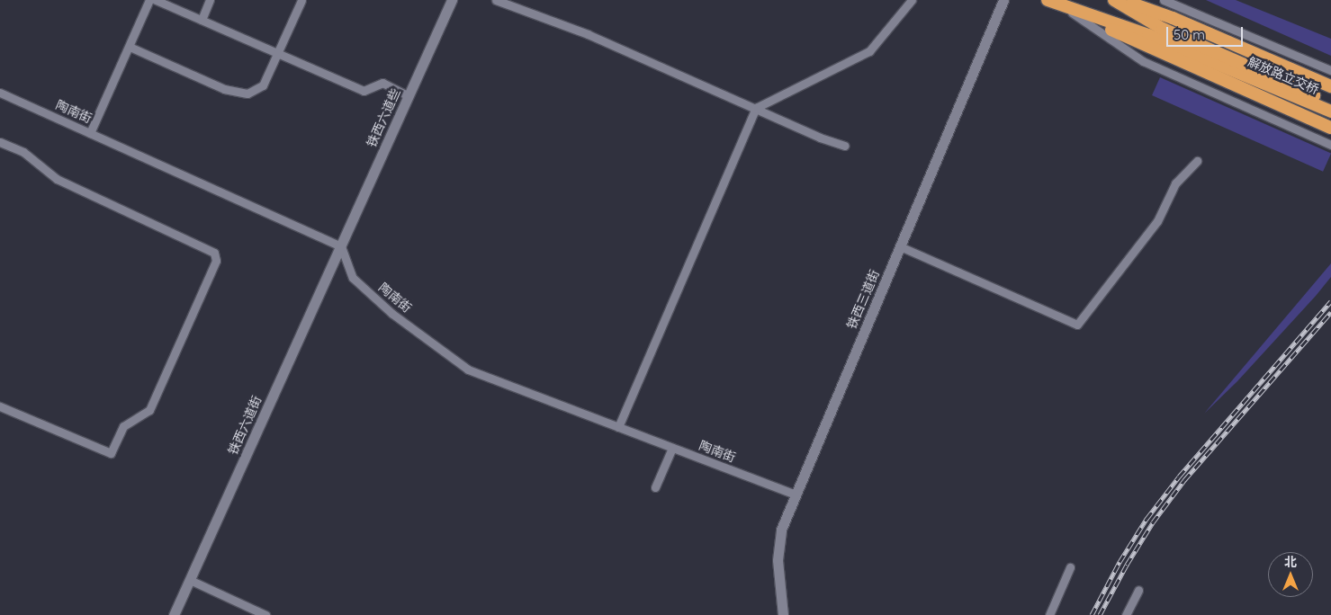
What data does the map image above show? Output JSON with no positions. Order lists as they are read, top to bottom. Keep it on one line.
{"streets":{"highway":["解放路立交桥"],"street":["陶南街","铁西六道些","铁西三道街","铁西六道街"]},"crossings":[["陶南街","铁西六道些"],["陶南街","铁西三道街"],["陶南街","铁西六道街"],["铁西六道些","铁西六道街"]],"scale_bar":"50 m","north":"top"}
